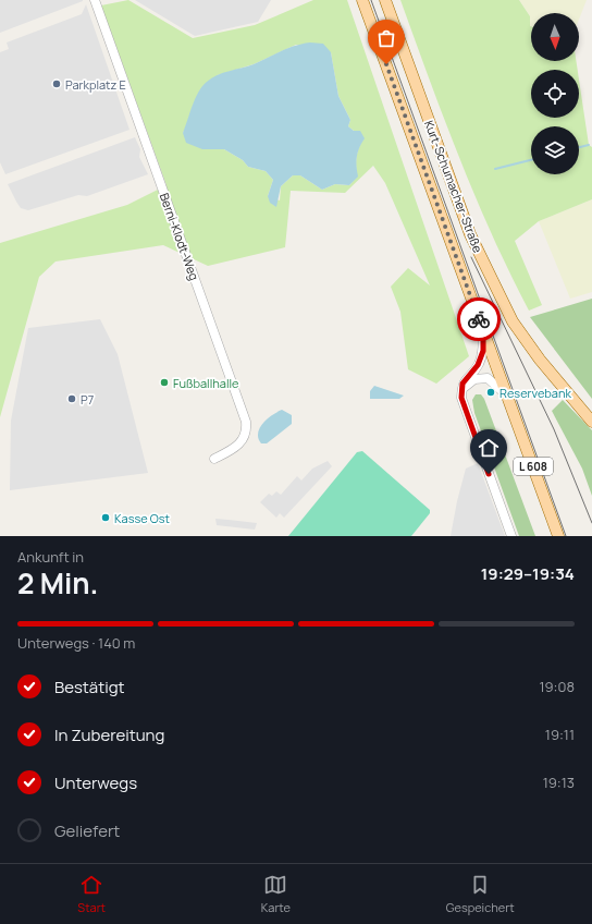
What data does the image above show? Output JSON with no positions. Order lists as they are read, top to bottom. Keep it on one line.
{"streets":{"main road":["Kurt-Schumacher-Straße","L 608"],"street":["Berni-Klodt-Weg"]},"places":["Parkplatz E","Fußballhalle","Reservebank","P7","Kasse Ost"],"north":"bottom","page":{"heading":["2 Min.","Ankunft in","19:29–19:34"],"bar":"Unterwegs · 140 m","list":[["Bestätigt","19:08"],["In Zubereitung","19:11"],["Unterwegs","19:13"],"Geliefert"],"tabs":["Start","Karte","Gespeichert"]}}
